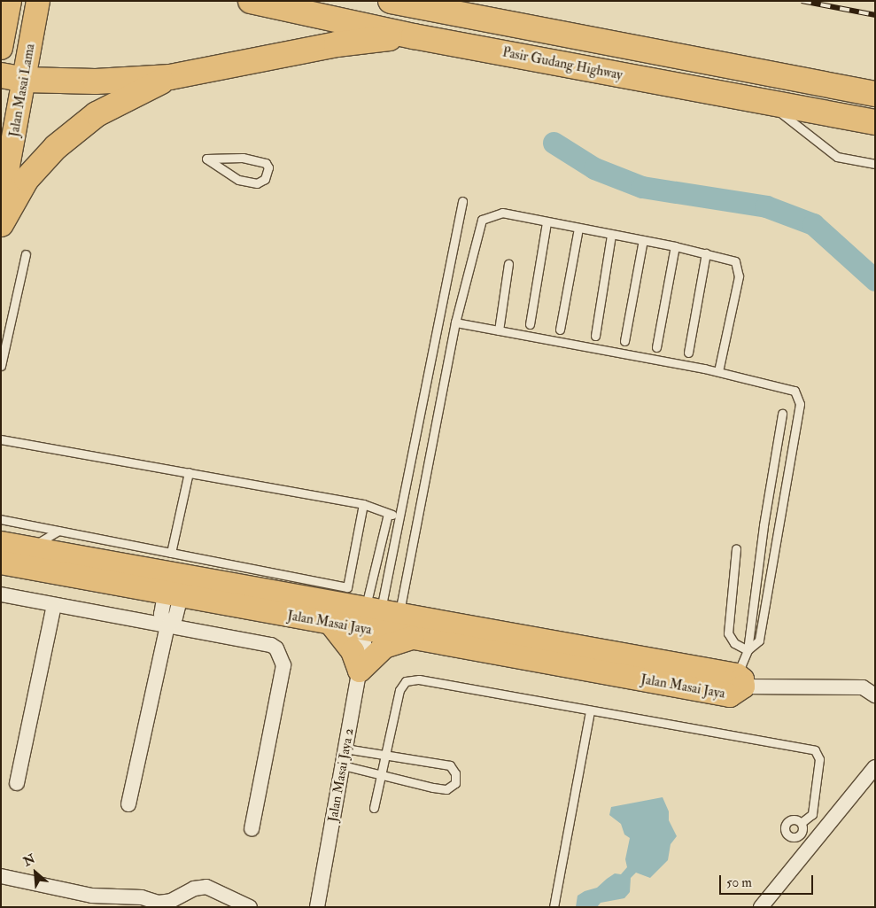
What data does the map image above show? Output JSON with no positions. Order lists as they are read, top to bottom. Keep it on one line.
{"streets":{"highway":["Pasir Gudang Highway"],"main road":["Jalan Masai Lama","Jalan Masai Jaya"],"street":["Jalan Masai Jaya 2"]},"crossings":[["Jalan Masai Jaya","Jalan Masai Jaya 2"]],"scale_bar":"50 m","north":"top left"}
